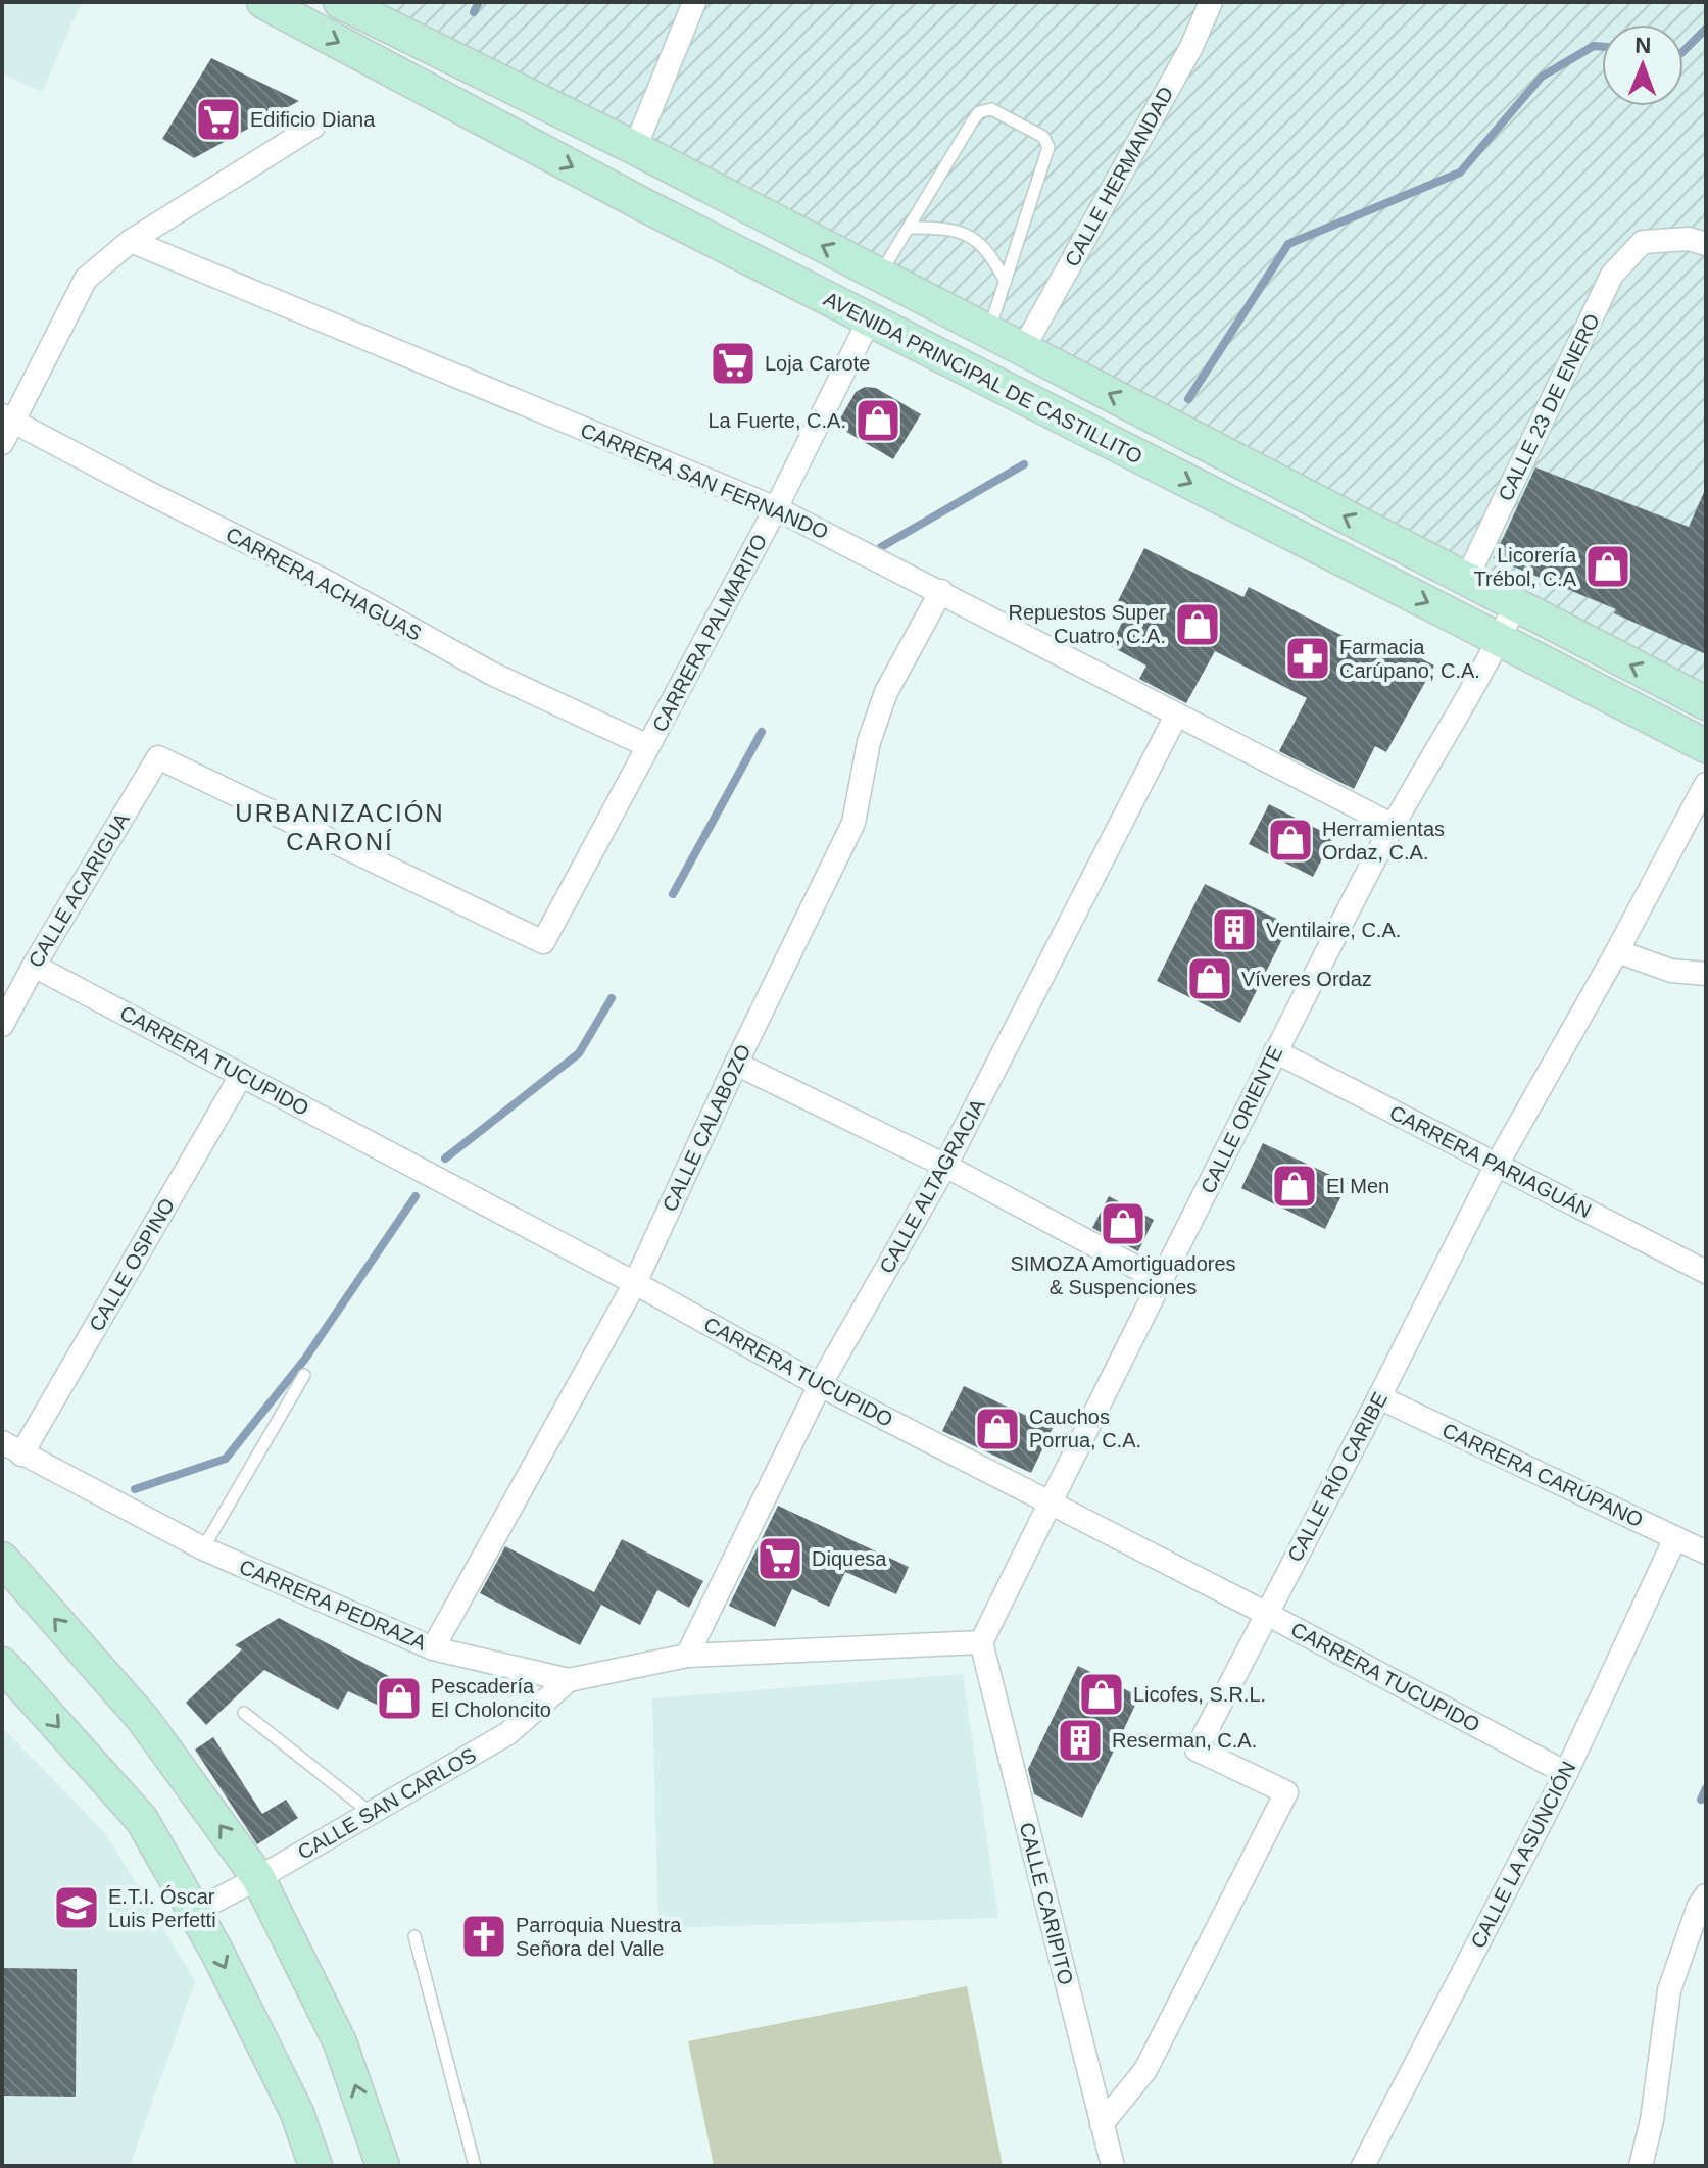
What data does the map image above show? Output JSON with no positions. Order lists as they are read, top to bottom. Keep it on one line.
{"streets":{"main road":["AVENIDA PRINCIPAL DE CASTILLITO"],"street":["CALLE HERMANDAD","CALLE 23 DE ENERO","CARRERA SAN FERNANDO","CARRERA ACHAGUAS","CARRERA PALMARITO","CALLE ACARIGUA","CARRERA TUCUPIDO","CALLE ORIENTE","CALLE CALABOZO","CARRERA PARIAGUÁN","CALLE ALTAGRACIA","CALLE OSPINO","CARRERA CARÚPANO","CALLE RÍO CARIBE","CARRERA PEDRAZA","CALLE SAN CARLOS","CALLE LA ASUNCIÓN","CALLE CARIPITO"]},"crossings":[["CALLE HERMANDAD","AVENIDA PRINCIPAL DE CASTILLITO"],["AVENIDA PRINCIPAL DE CASTILLITO","CALLE 23 DE ENERO"],["AVENIDA PRINCIPAL DE CASTILLITO","CARRERA PALMARITO"],["AVENIDA PRINCIPAL DE CASTILLITO","CALLE ORIENTE"],["CARRERA SAN FERNANDO","CARRERA PALMARITO"],["CARRERA SAN FERNANDO","CALLE ORIENTE"],["CARRERA SAN FERNANDO","CALLE CALABOZO"],["CARRERA SAN FERNANDO","CALLE ALTAGRACIA"],["CARRERA ACHAGUAS","CARRERA PALMARITO"],["CARRERA PALMARITO","CALLE ACARIGUA"],["CALLE ACARIGUA","CARRERA TUCUPIDO"],["CARRERA TUCUPIDO","CALLE ORIENTE"],["CARRERA TUCUPIDO","CALLE CALABOZO"],["CARRERA TUCUPIDO","CALLE ALTAGRACIA"],["CARRERA TUCUPIDO","CALLE OSPINO"],["CARRERA TUCUPIDO","CALLE RÍO CARIBE"],["CARRERA TUCUPIDO","CALLE LA ASUNCIÓN"],["CALLE ORIENTE","CARRERA PARIAGUÁN"],["CALLE ORIENTE","CALLE CARIPITO"],["CALLE CALABOZO","CARRERA PEDRAZA"],["CARRERA PARIAGUÁN","CALLE RÍO CARIBE"],["CALLE ALTAGRACIA","CARRERA PEDRAZA"],["CALLE OSPINO","CARRERA PEDRAZA"],["CARRERA CARÚPANO","CALLE RÍO CARIBE"],["CARRERA CARÚPANO","CALLE LA ASUNCIÓN"],["CALLE RÍO CARIBE","CALLE CARIPITO"],["CARRERA PEDRAZA","CALLE SAN CARLOS"]],"districts":["URBANIZACIÓN CARONÍ"],"places":{"supermarket":["Edificio Diana","Loja Carote","Diquesa"],"shop":["La Fuerte, C.A.","Licorería Trébol, C.A","Repuestos Super Cuatro, C.A.","Herramientas Ordaz, C.A.","Víveres Ordaz","El Men","SIMOZA Amortiguadores & Suspenciones","Cauchos Porrua, C.A.","Licofes, S.R.L.","Pescadería El Choloncito"],"pharmacy":["Farmacia Carúpano, C.A."],"building":["Ventilaire, C.A.","Reserman, C.A."],"school or university":["E.T.I. Óscar Luis Perfetti"],"church":["Parroquia Nuestra Señora del Valle"]},"north":"top"}
